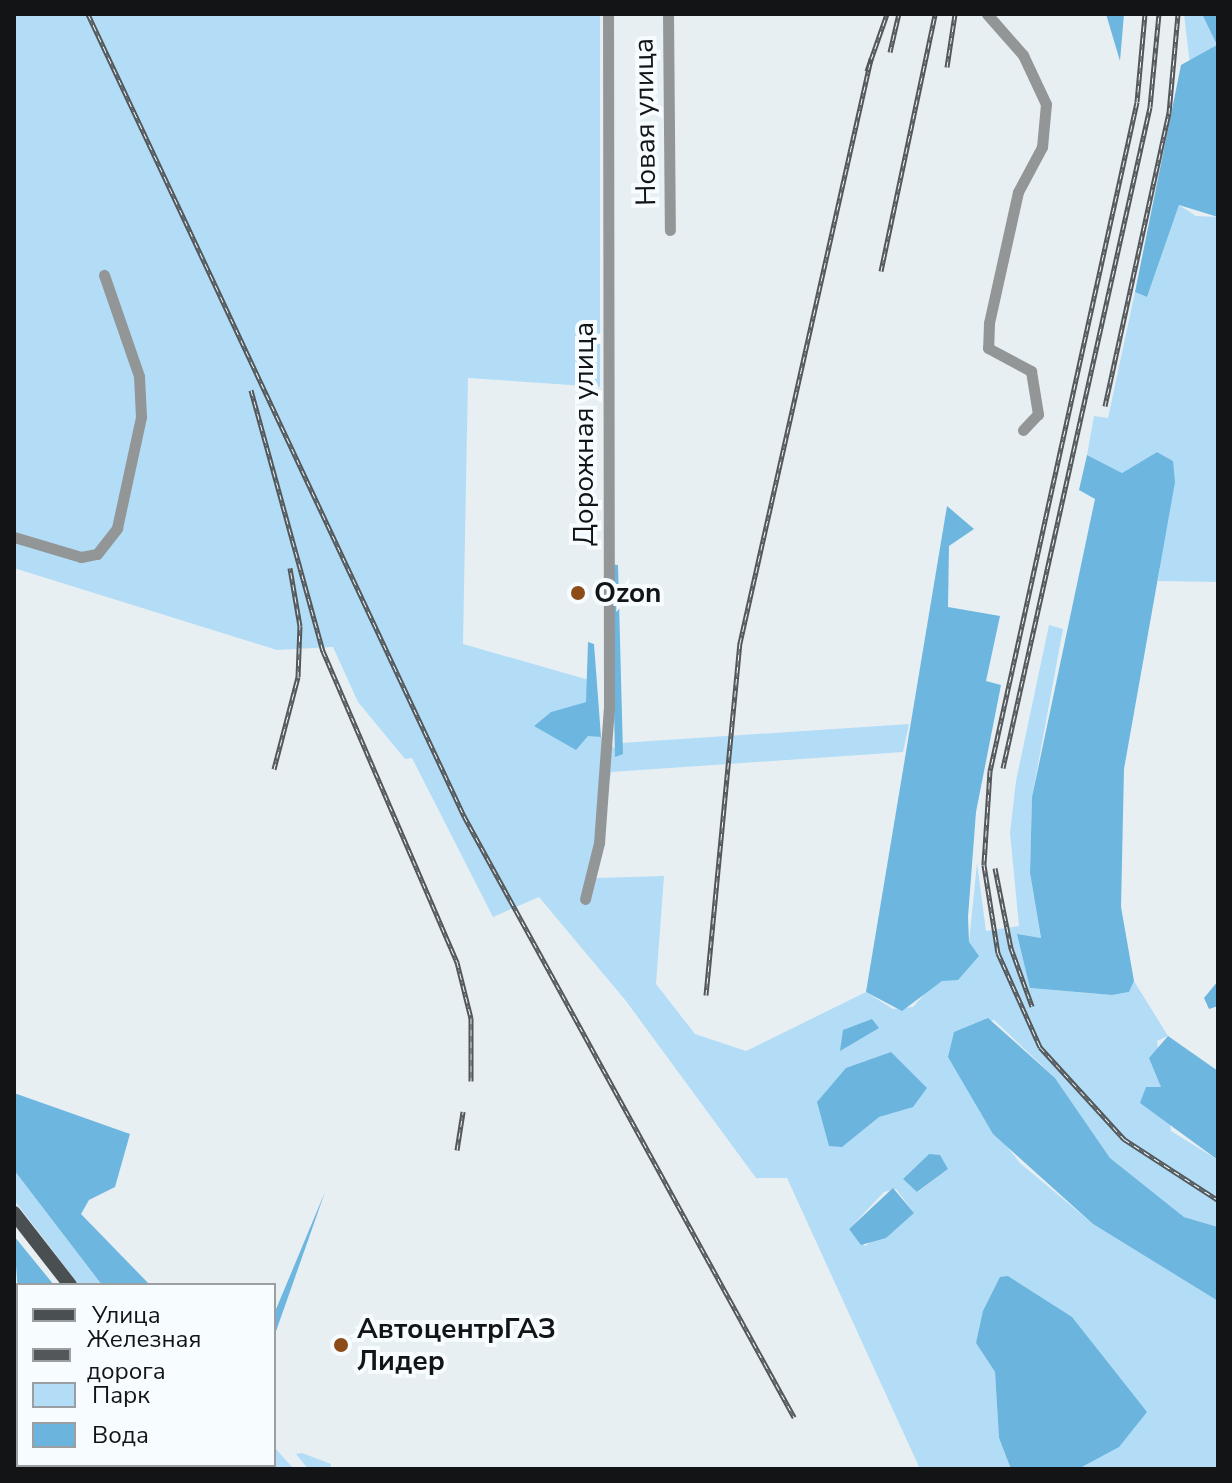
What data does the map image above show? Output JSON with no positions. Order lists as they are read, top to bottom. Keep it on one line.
{"streets":{"street":["Новая улица","Дорожная улица"]},"places":["Ozon","АвтоцентрГАЗ Лидер"],"legend":["Улица","Железная дорога","Парк","Вода"]}
